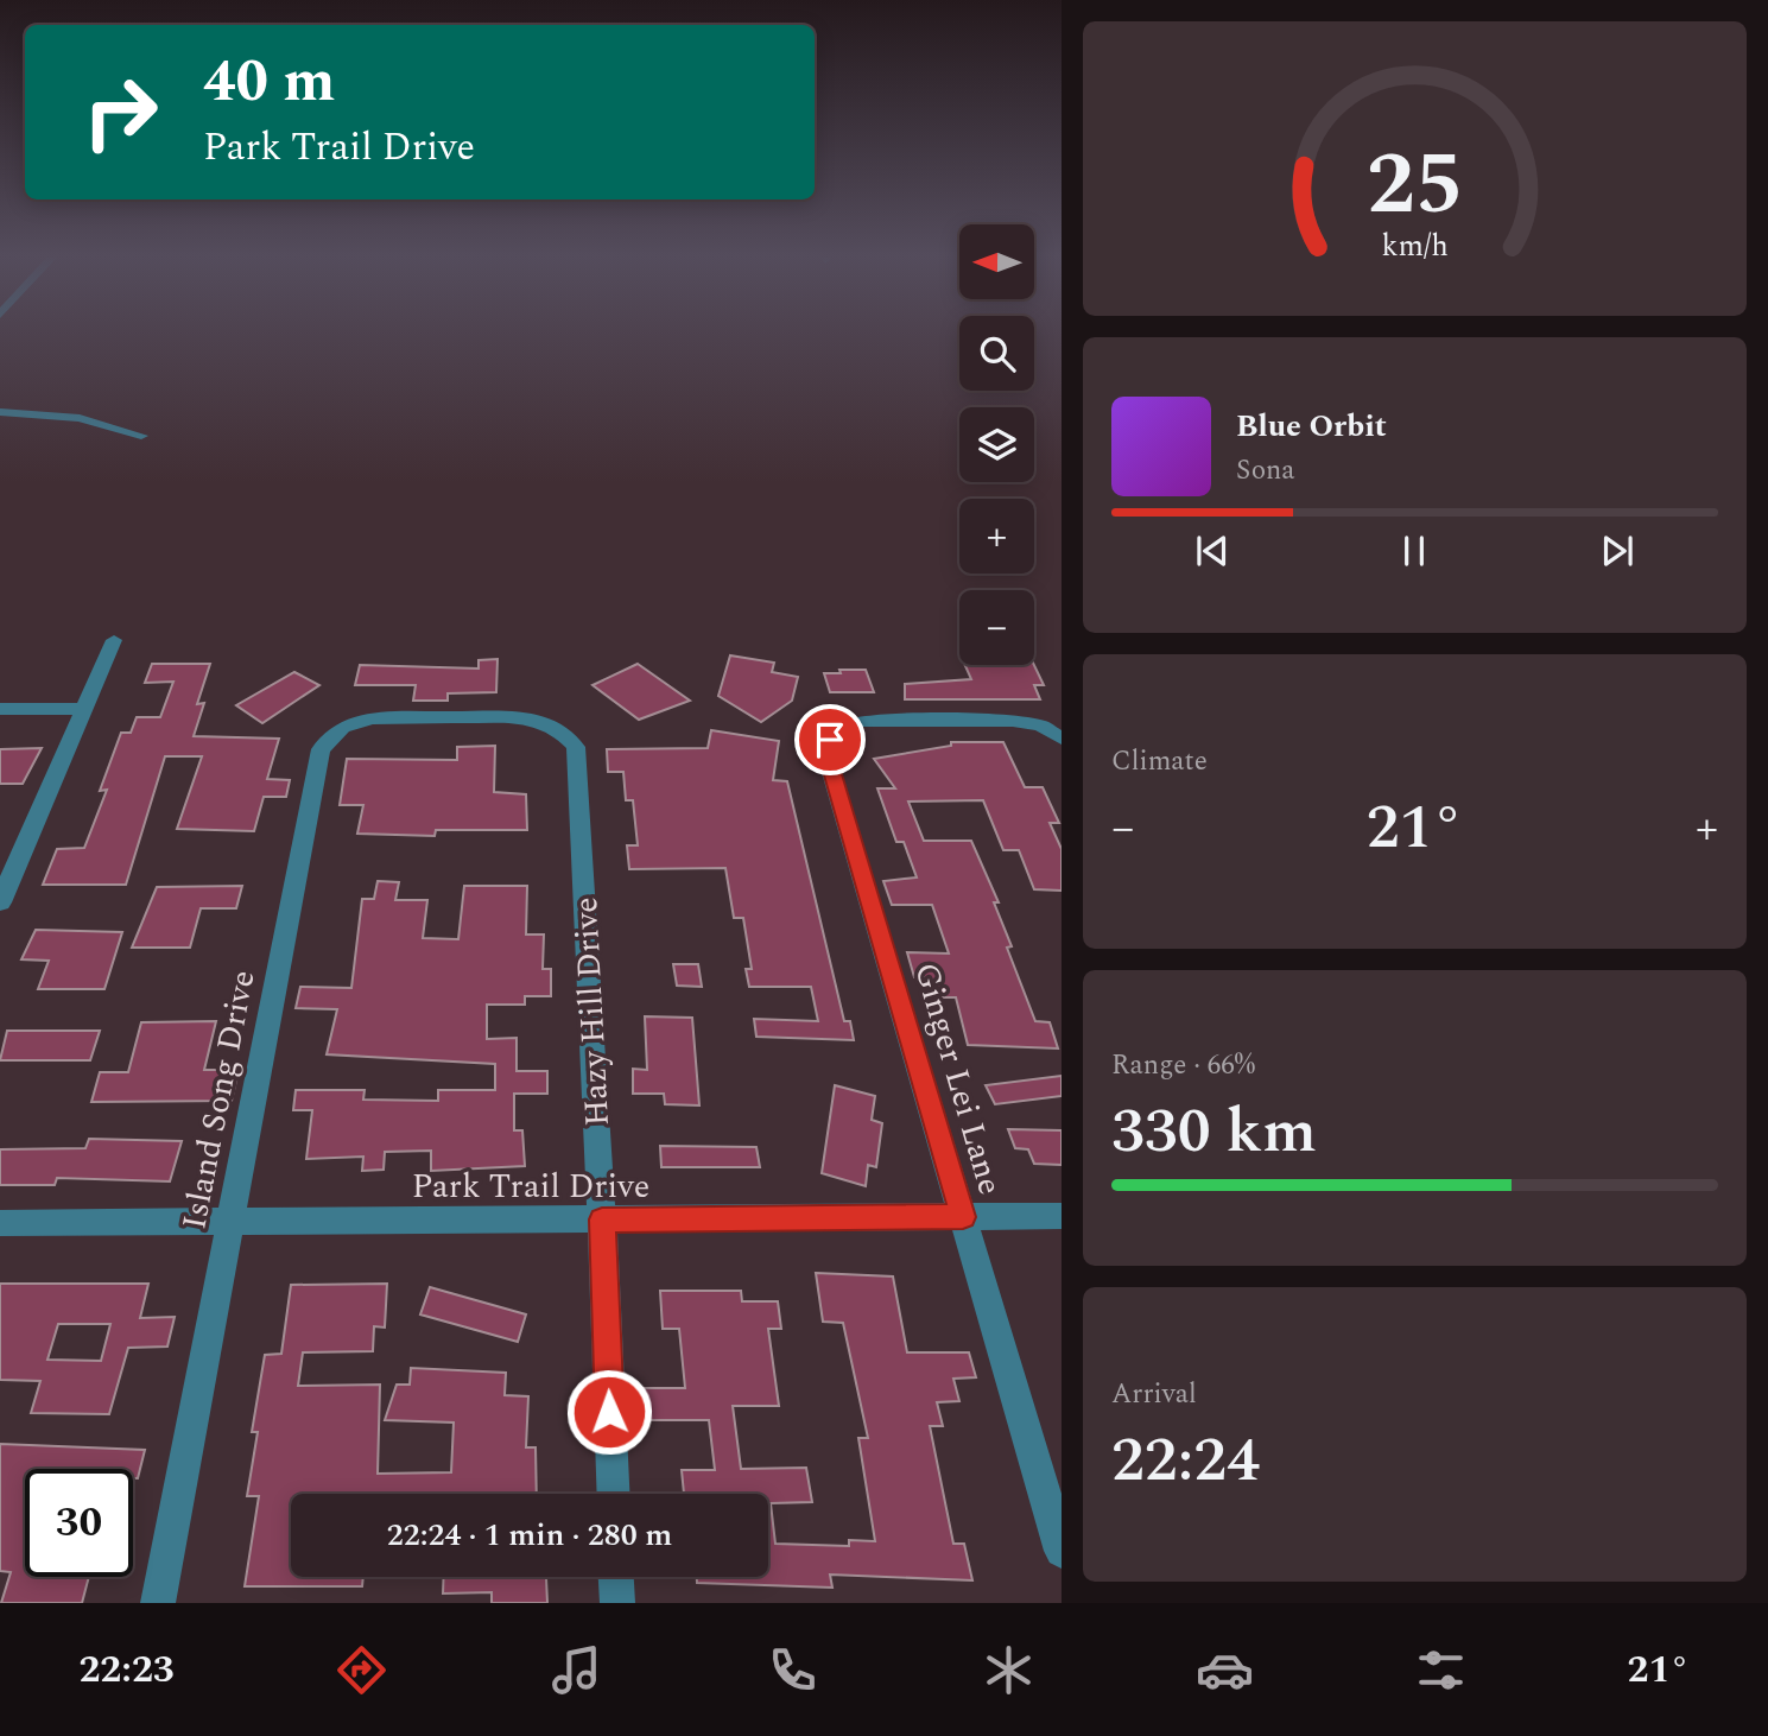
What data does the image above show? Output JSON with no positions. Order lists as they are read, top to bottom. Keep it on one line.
{"streets":{"street":["Hazy Hill Drive","Ginger Lei Lane","Island Song Drive","Park Trail Drive"]},"crossings":[["Hazy Hill Drive","Island Song Drive"],["Hazy Hill Drive","Park Trail Drive"],["Ginger Lei Lane","Park Trail Drive"],["Island Song Drive","Park Trail Drive"]],"north":"left","page":{"turn":["40 m","Park Trail Drive"],"map_buttons":["+","−"],"song":["Blue Orbit","Sona"],"tile":["Climate",["Range · 66%","330 km"],["Arrival","22:24"]],"heat":["−","21°","+"],"limit":"30","trip":"22:24 · 1 min · 280 m","tabs":["22:23","21°"],"gauge":["25","km/h"]}}
